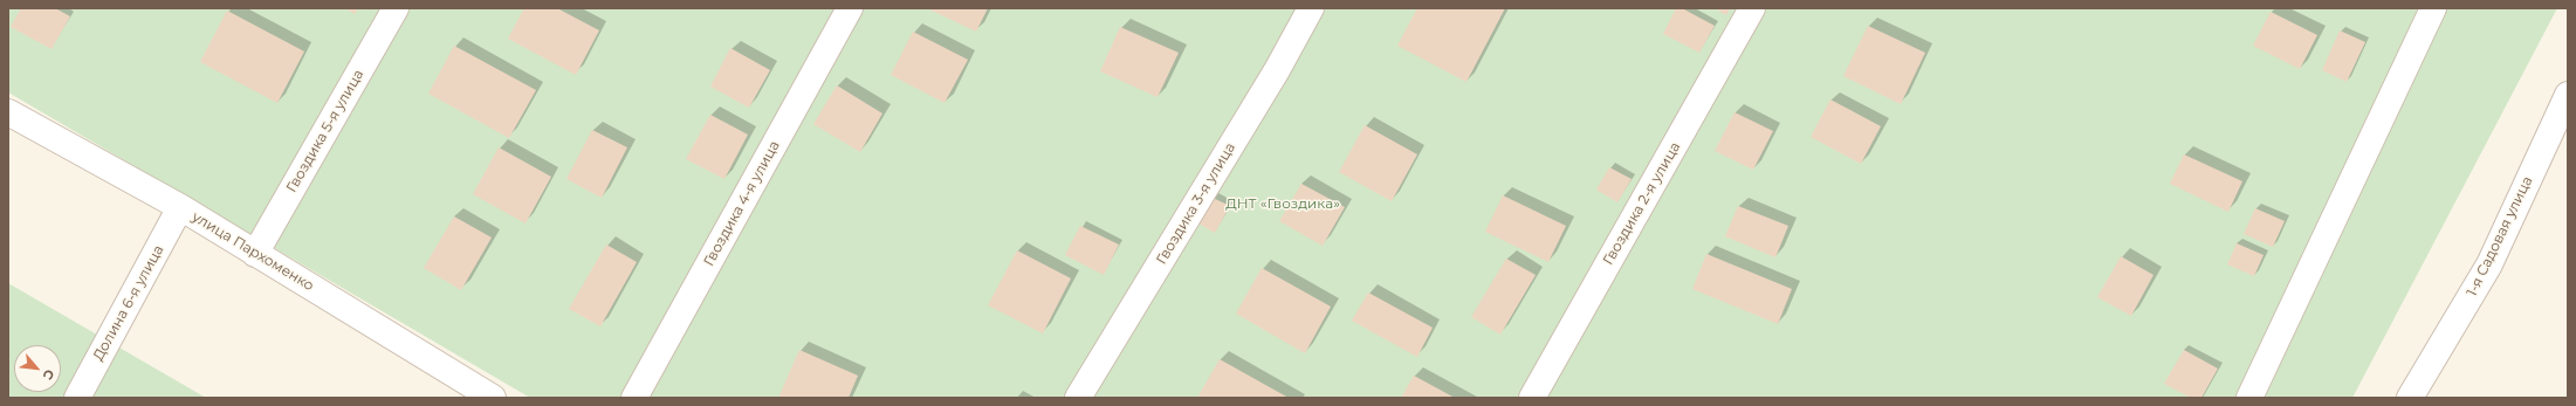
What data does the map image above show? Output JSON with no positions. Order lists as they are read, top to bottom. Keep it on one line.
{"streets":{"street":["Гвоздика 5-я улица","Гвоздика 4-я улица","Гвоздика 3-я улица","Гвоздика 2-я улица","1-я Садовая улица","улица Пархоменко","Долина 6-я улица"]},"crossings":[["Гвоздика 5-я улица","улица Пархоменко"],["улица Пархоменко","Долина 6-я улица"]],"parks":["ДНТ «Гвоздика»"],"north":"bottom right"}
